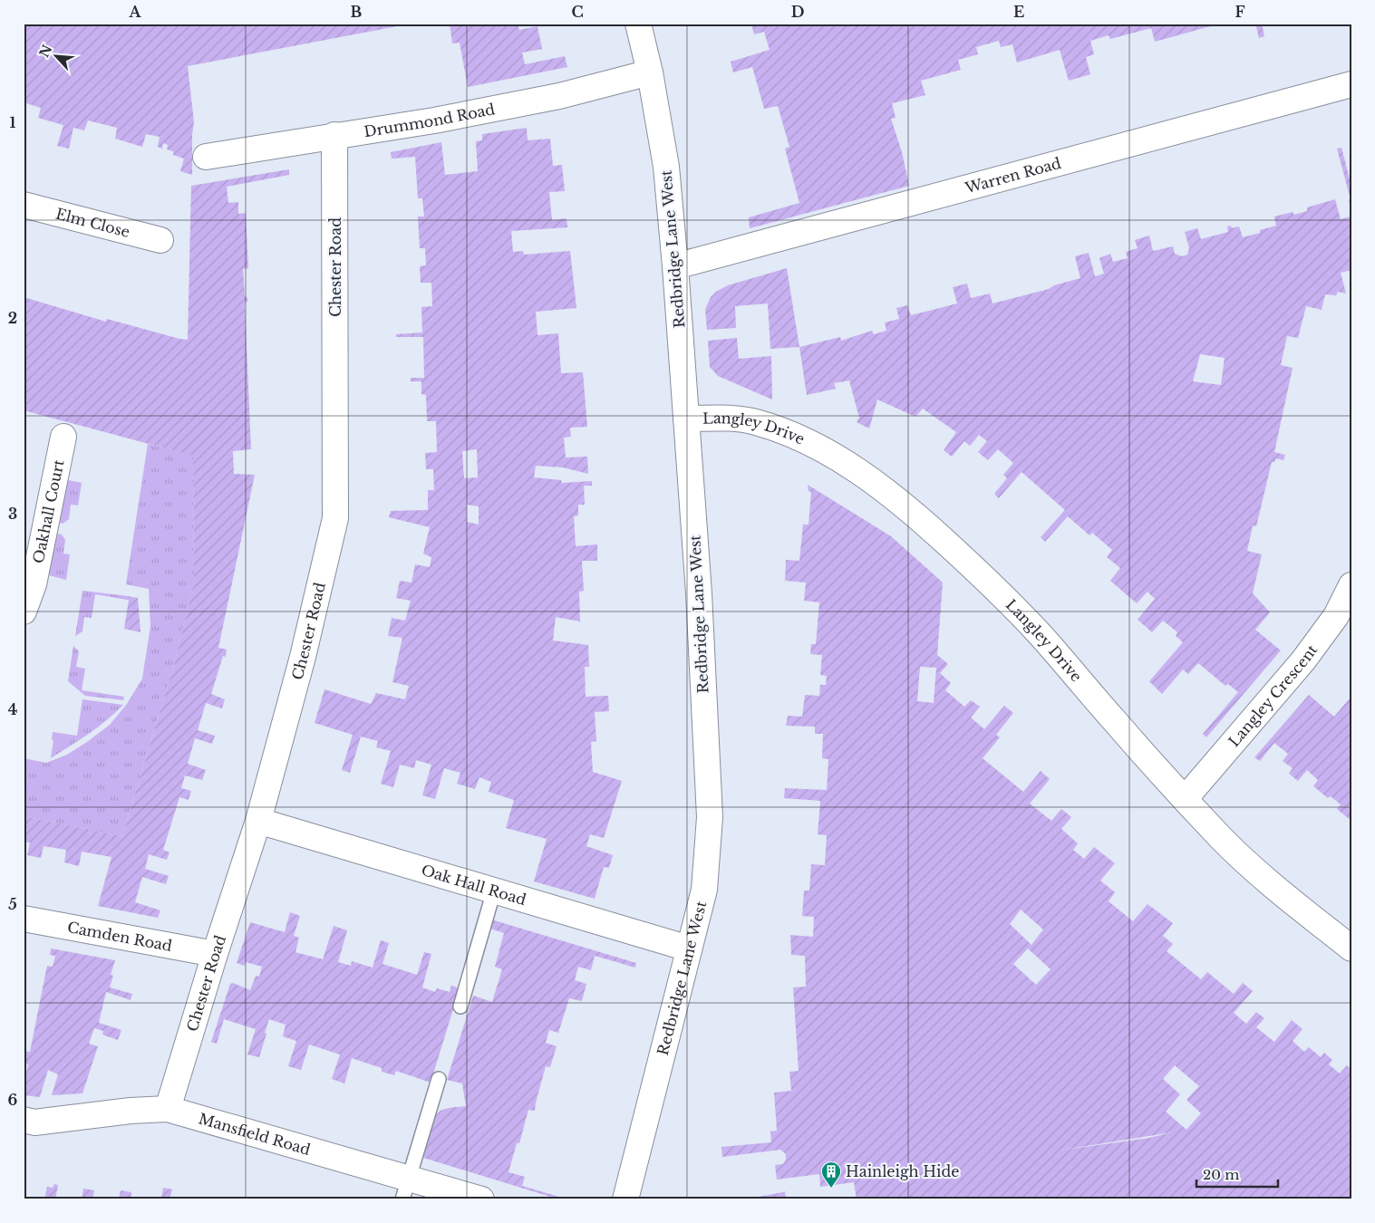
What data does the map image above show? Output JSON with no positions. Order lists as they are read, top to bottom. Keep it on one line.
{"streets":{"street":["Drummond Road","Warren Road","Elm Close","Redbridge Lane West","Chester Road","Langley Drive","Oakhall Court","Langley Crescent","Oak Hall Road","Camden Road","Mansfield Road"]},"crossings":[["Drummond Road","Redbridge Lane West"],["Drummond Road","Chester Road"],["Warren Road","Redbridge Lane West"],["Redbridge Lane West","Langley Drive"],["Redbridge Lane West","Oak Hall Road"],["Chester Road","Oak Hall Road"],["Chester Road","Camden Road"],["Chester Road","Mansfield Road"],["Langley Drive","Langley Crescent"]],"places":{"building":["Hainleigh Hide"]},"scale_bar":"20 m","north":"top left","grid":{"columns":["A","B","C","D","E","F"],"rows":["1","2","3","4","5","6"]}}
